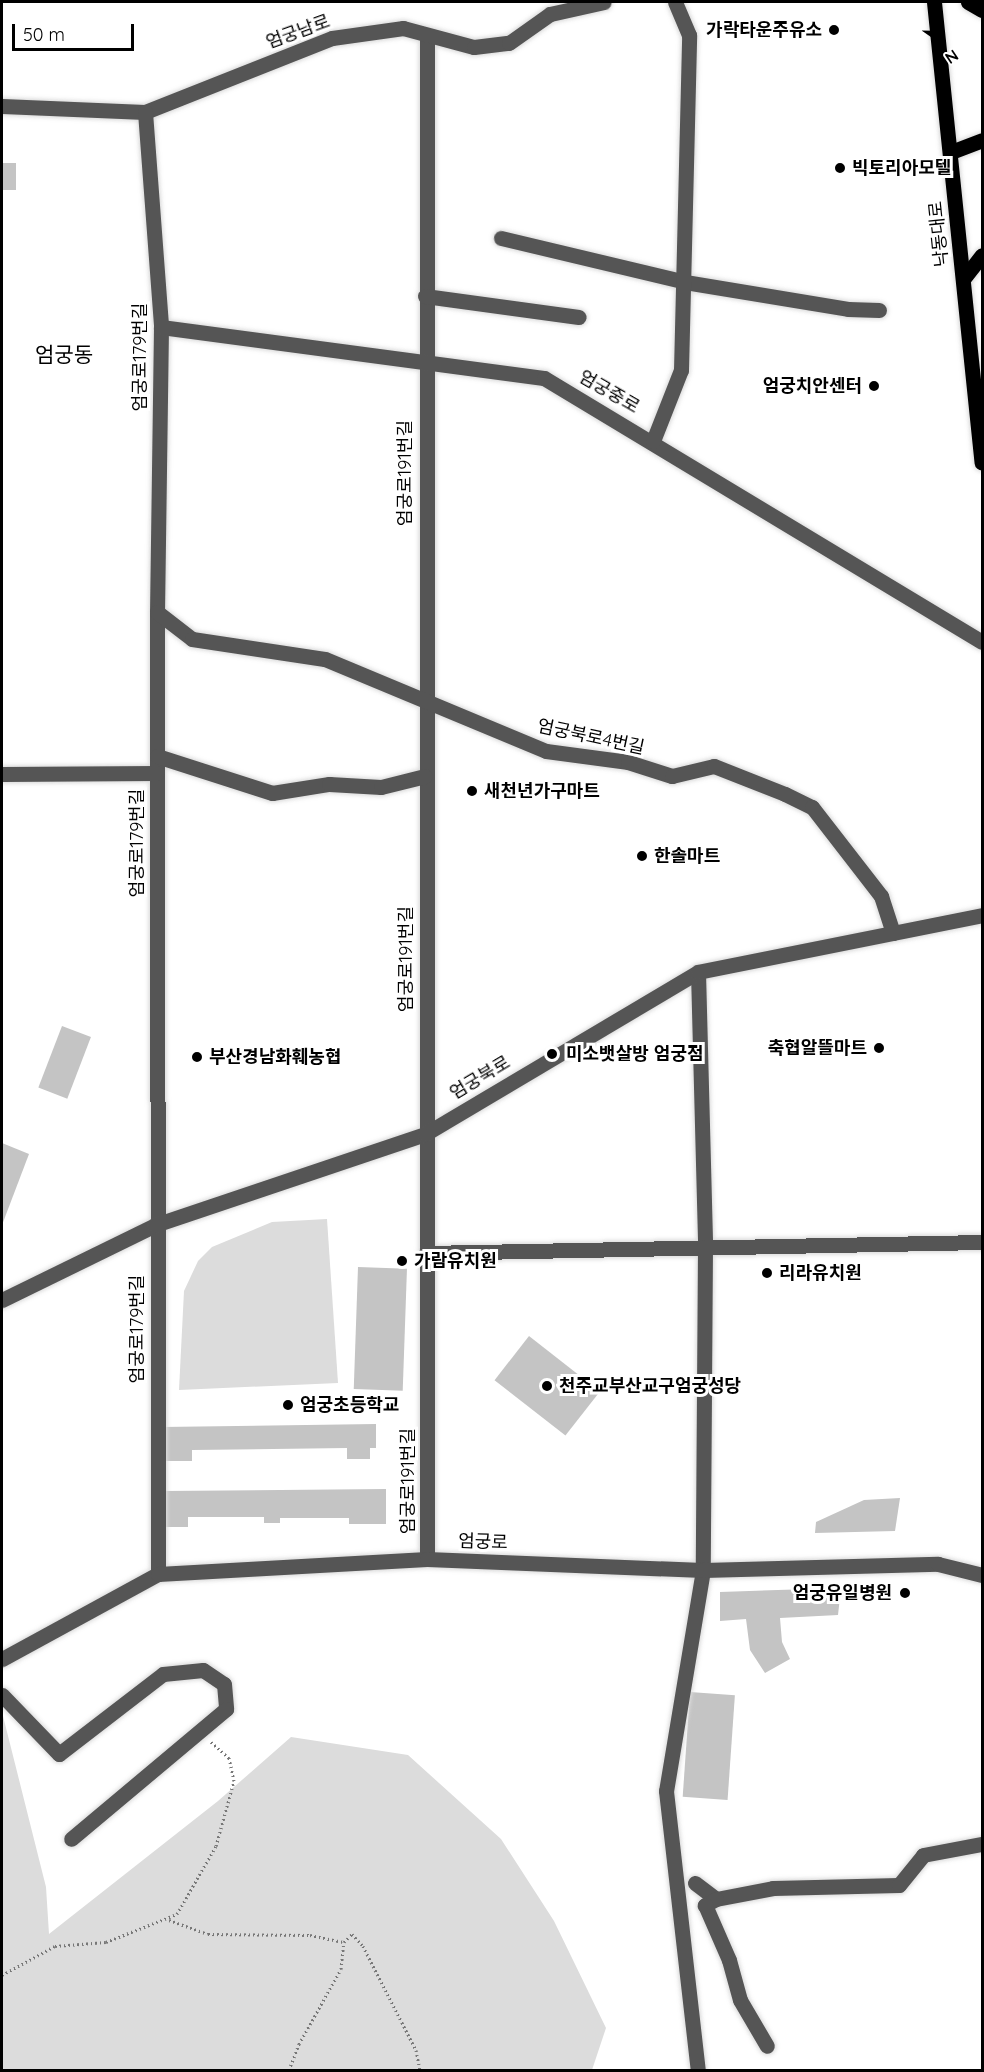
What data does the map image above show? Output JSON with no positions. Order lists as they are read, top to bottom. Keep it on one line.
{"streets":{"main road":["낙동대로"],"street":["엄궁남로","엄궁로179번길","엄궁중로","엄궁로191번길","엄궁북로4번길","엄궁북로","엄궁로"]},"crossings":[["엄궁남로","엄궁로179번길"],["엄궁남로","엄궁로191번길"],["엄궁로179번길","엄궁중로"],["엄궁로179번길","엄궁북로4번길"],["엄궁로179번길","엄궁북로"],["엄궁로179번길","엄궁로"],["엄궁중로","엄궁로191번길"],["엄궁로191번길","엄궁북로4번길"],["엄궁로191번길","엄궁북로"],["엄궁로191번길","엄궁로"],["엄궁북로4번길","엄궁북로"]],"districts":["엄궁동"],"places":["가락타운주유소","빅토리아모텔","엄궁치안센터","새천년가구마트","한솔마트","축협알뜰마트","미소뱃살방 엄궁점","부산경남화훼농협","가람유치원","리라유치원","천주교부산교구엄궁성당","엄궁초등학교","엄궁유일병원"],"scale_bar":"50 m","north":"bottom right"}
